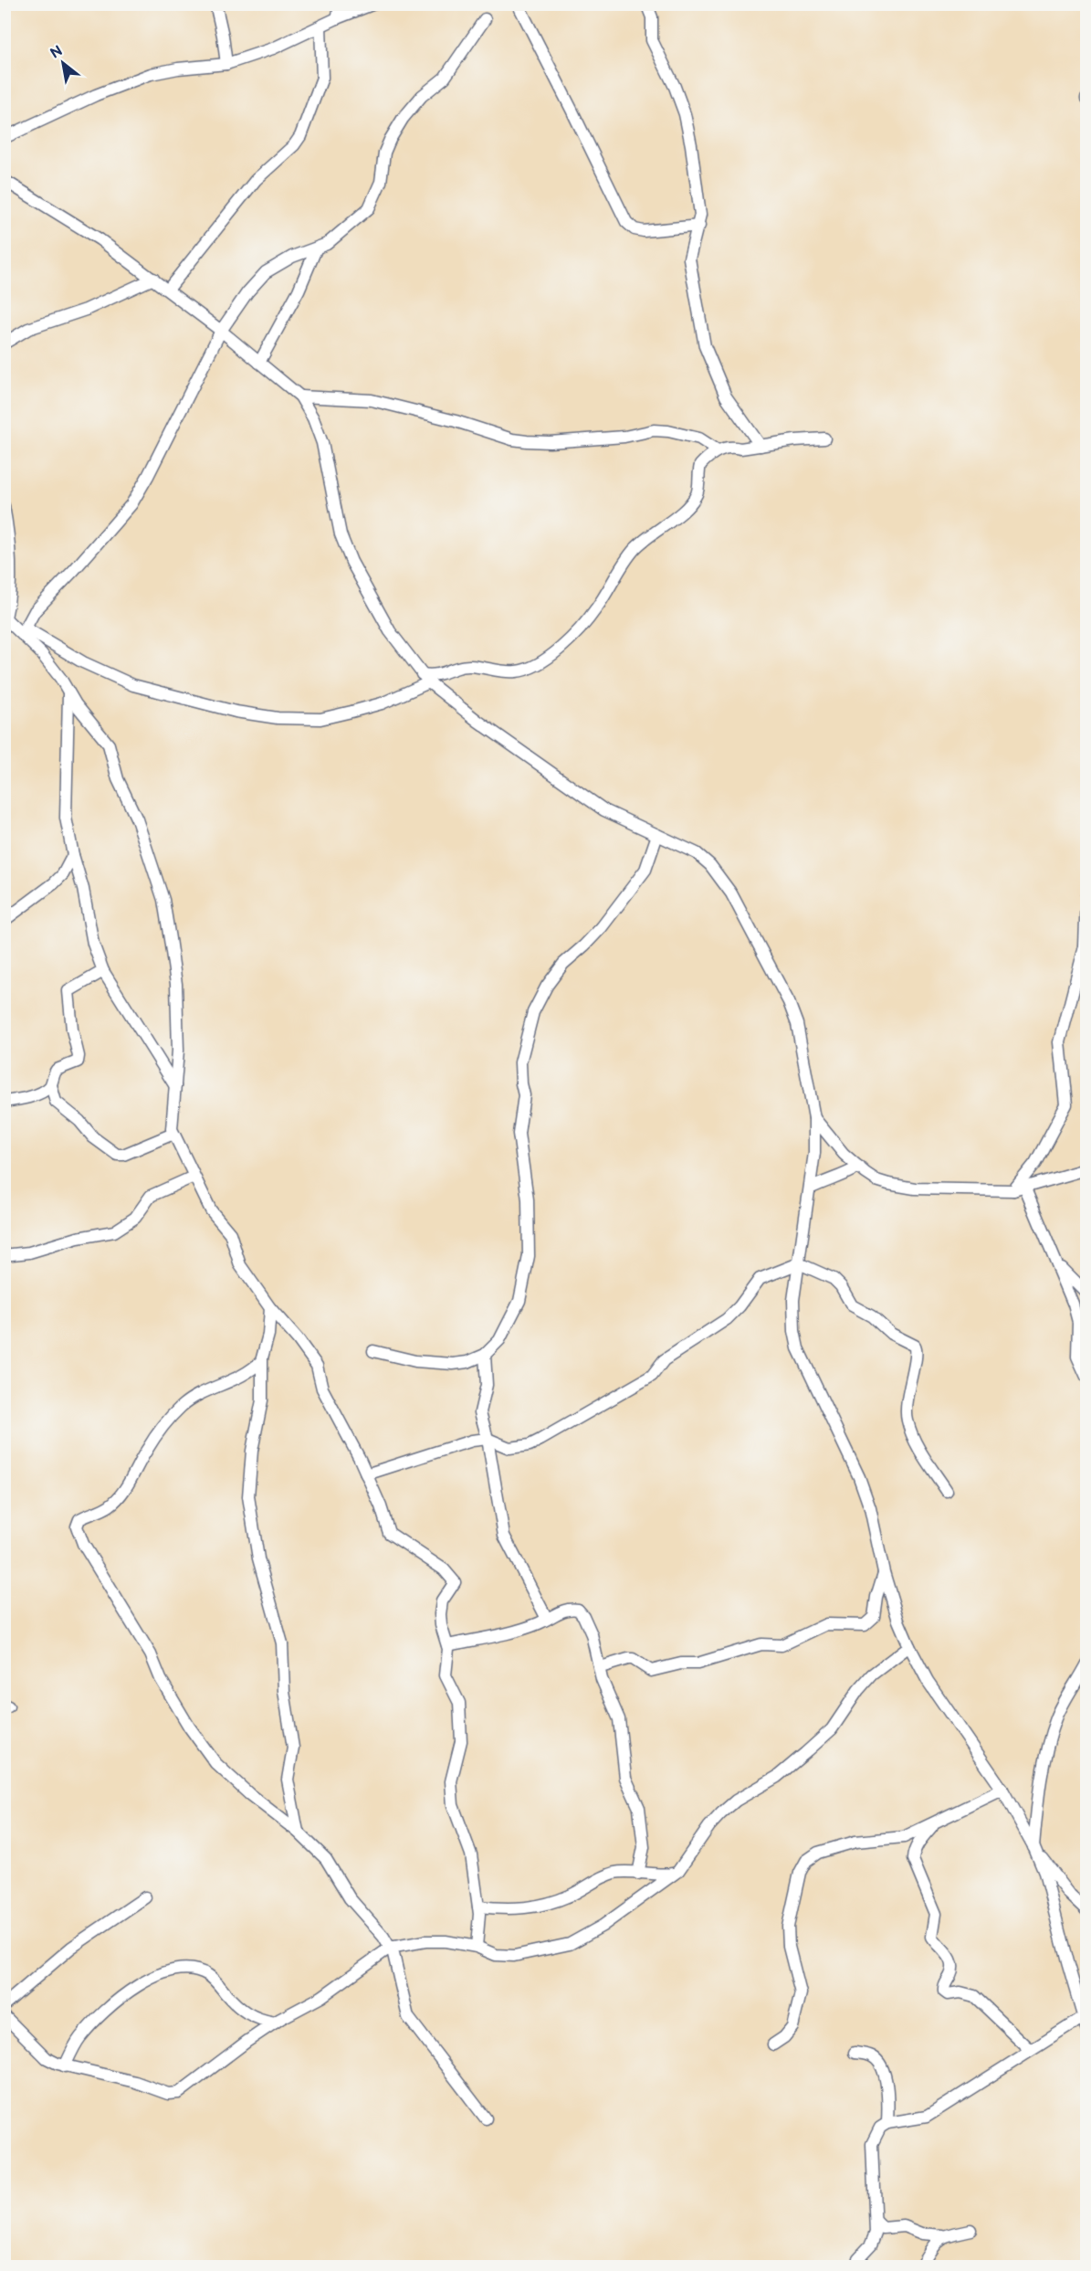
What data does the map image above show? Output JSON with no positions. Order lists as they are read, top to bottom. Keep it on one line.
{"north":"top left"}
